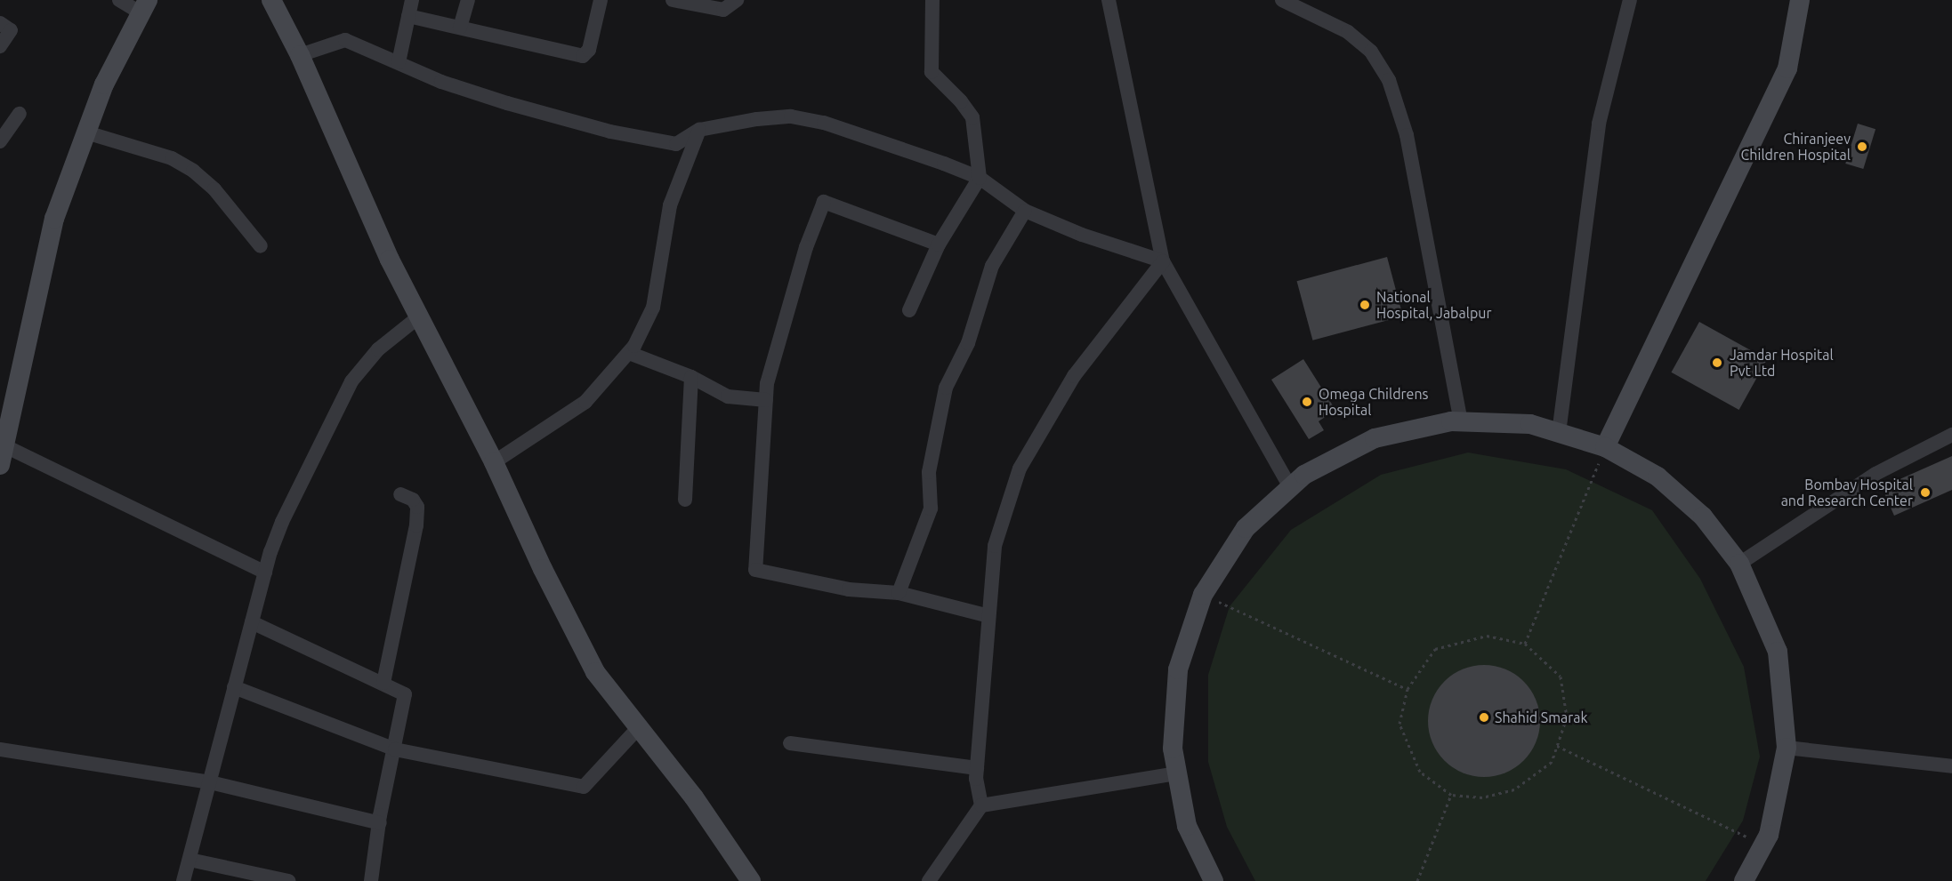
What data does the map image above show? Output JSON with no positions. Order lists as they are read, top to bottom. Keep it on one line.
{"places":["Chiranjeev Children Hospital","National Hospital, Jabalpur","Jamdar Hospital Pvt Ltd","Omega Childrens Hospital","Bombay Hospital and Research Center","Shahid Smarak"]}
